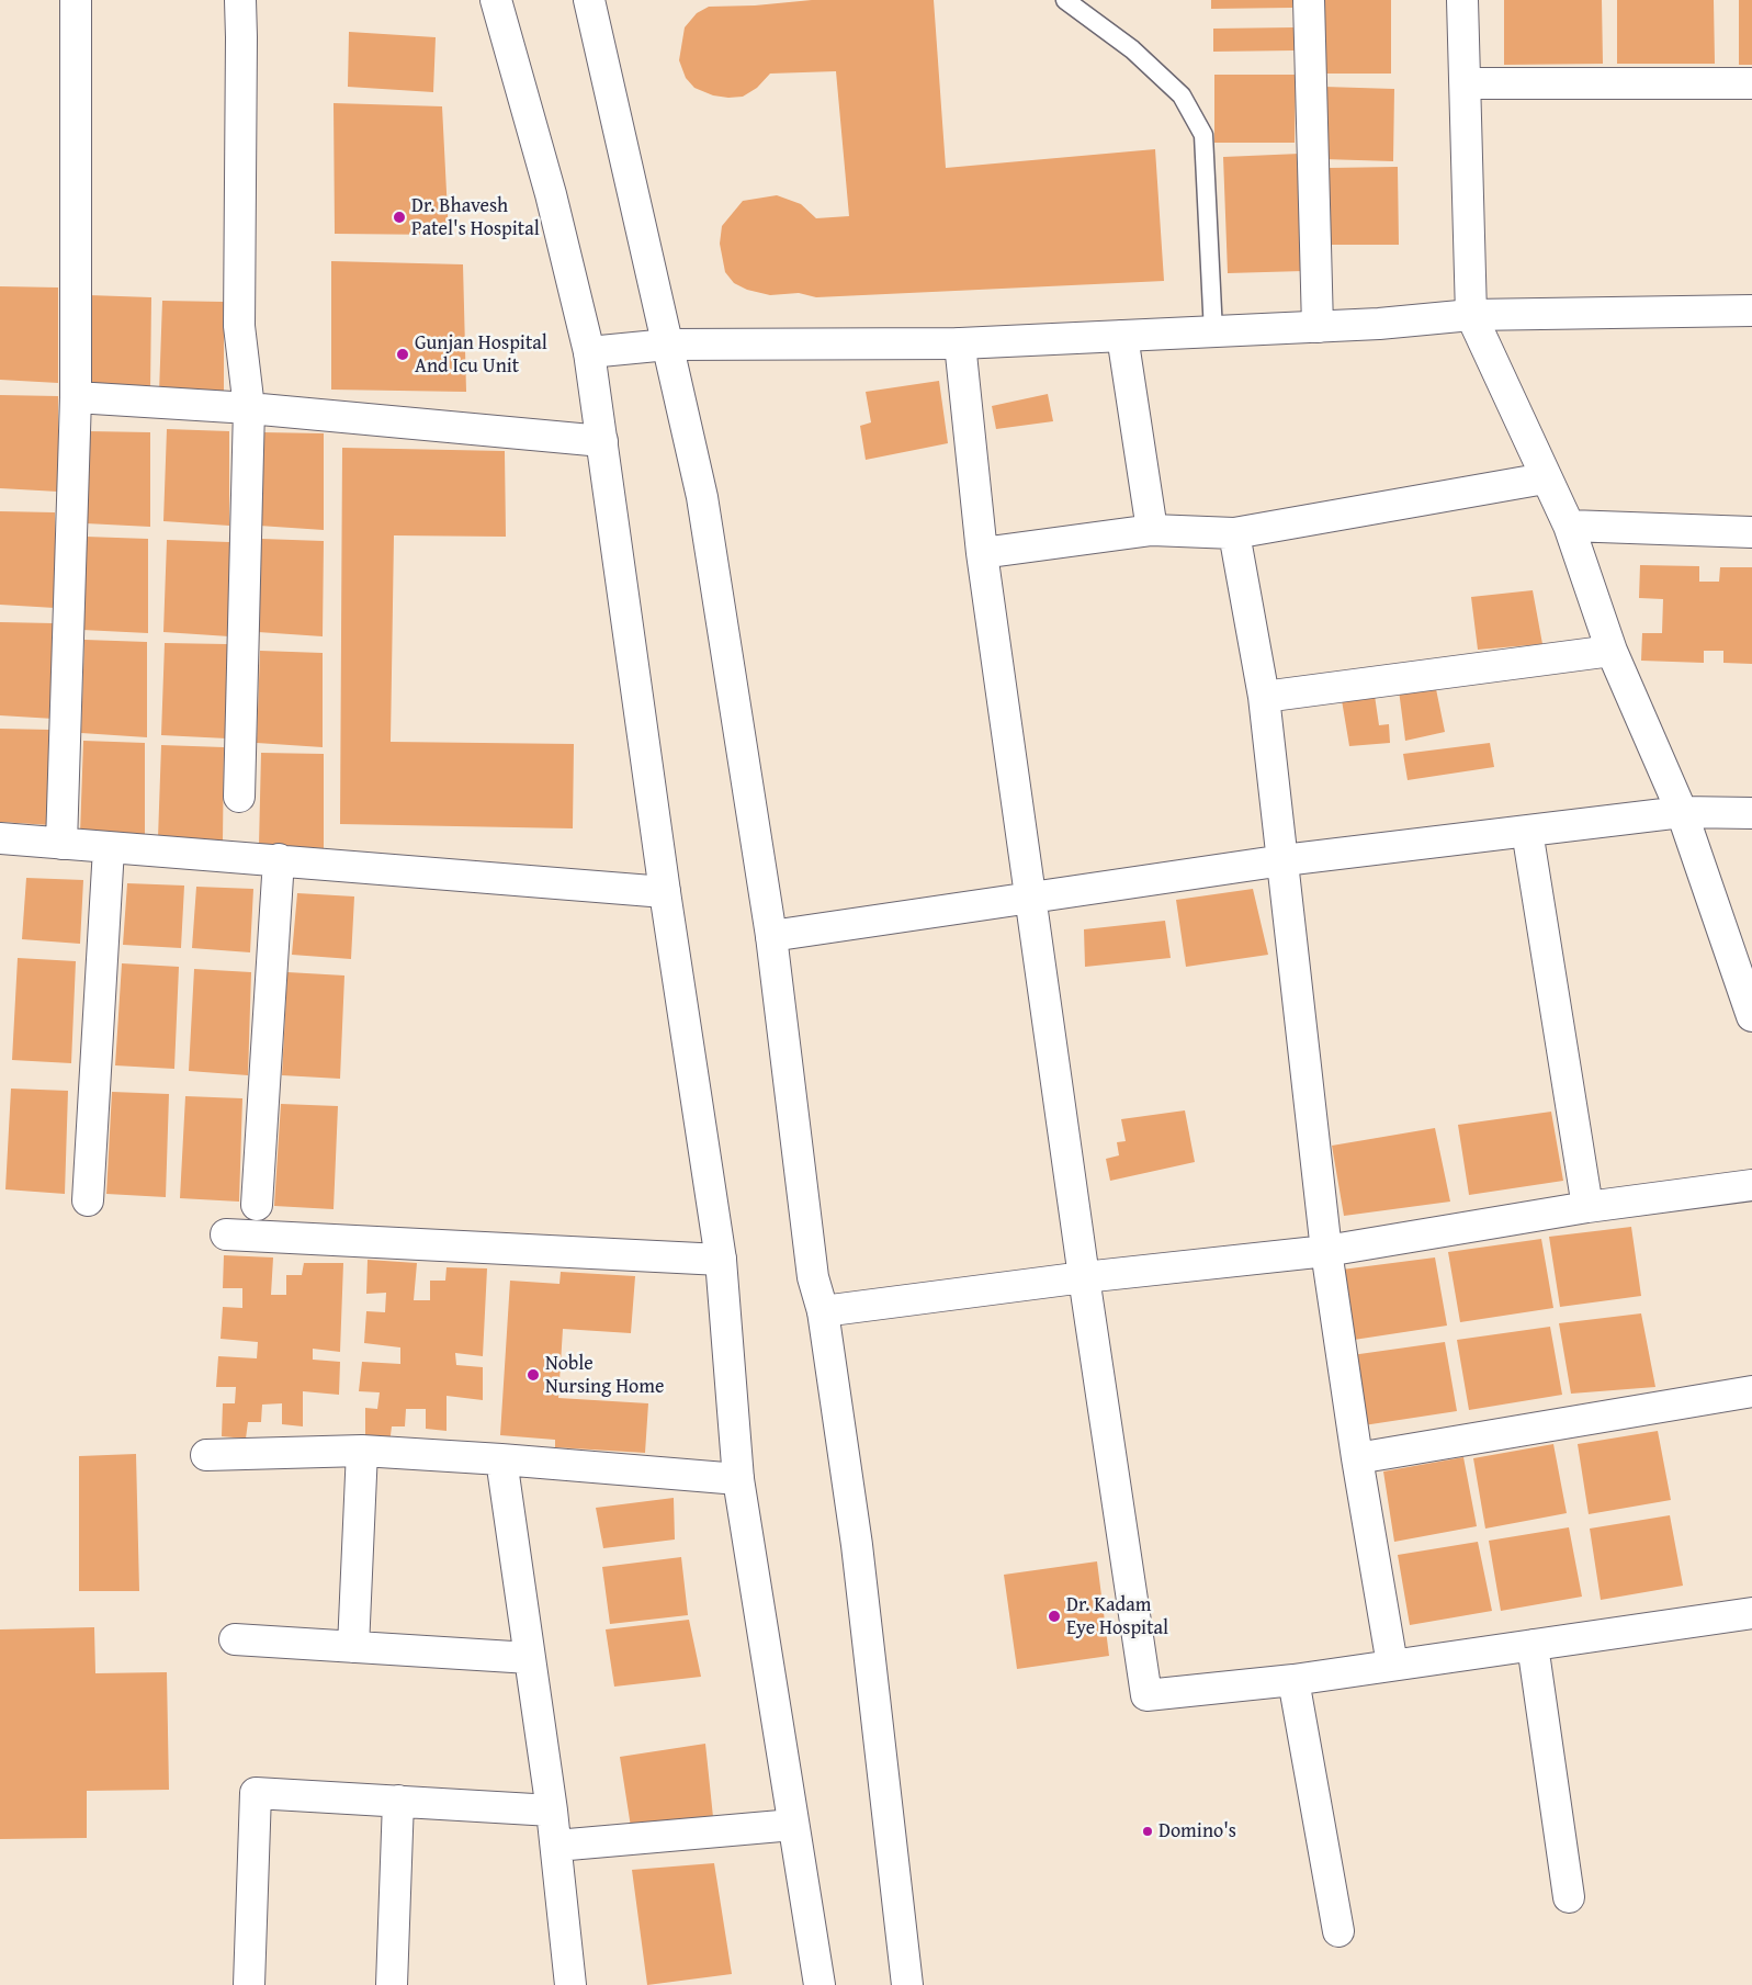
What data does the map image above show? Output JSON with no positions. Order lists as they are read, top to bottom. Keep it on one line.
{"places":["Dr. Bhavesh Patel's Hospital","Gunjan Hospital And Icu Unit","Noble Nursing Home","Dr. Kadam Eye Hospital","Domino's"]}
